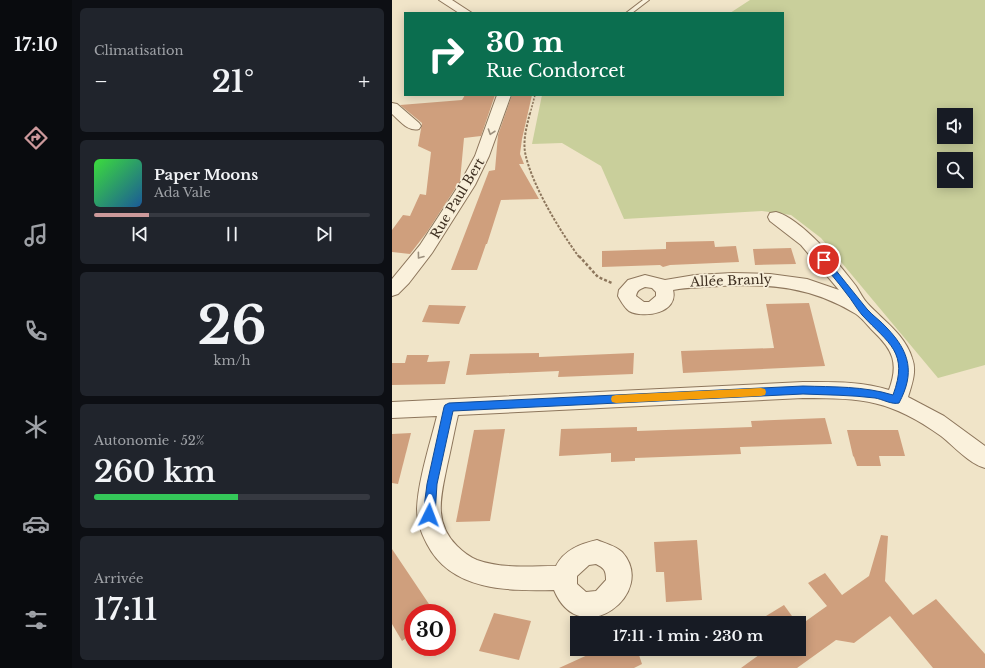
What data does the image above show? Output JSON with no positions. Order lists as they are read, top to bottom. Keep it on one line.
{"streets":{"street":["Rue Paul Bert","Allée Branly"]},"one_way":["Rue Paul Bert"],"page":{"tabs":"17:10","tile":["Climatisation",["26","km/h"],["Autonomie · 52%","260 km"],["Arrivée","17:11"]],"turn":["30 m","Rue Condorcet"],"heat":["−","21°","+"],"song":["Paper Moons","Ada Vale"],"limit":"30","trip":"17:11 · 1 min · 230 m"}}
